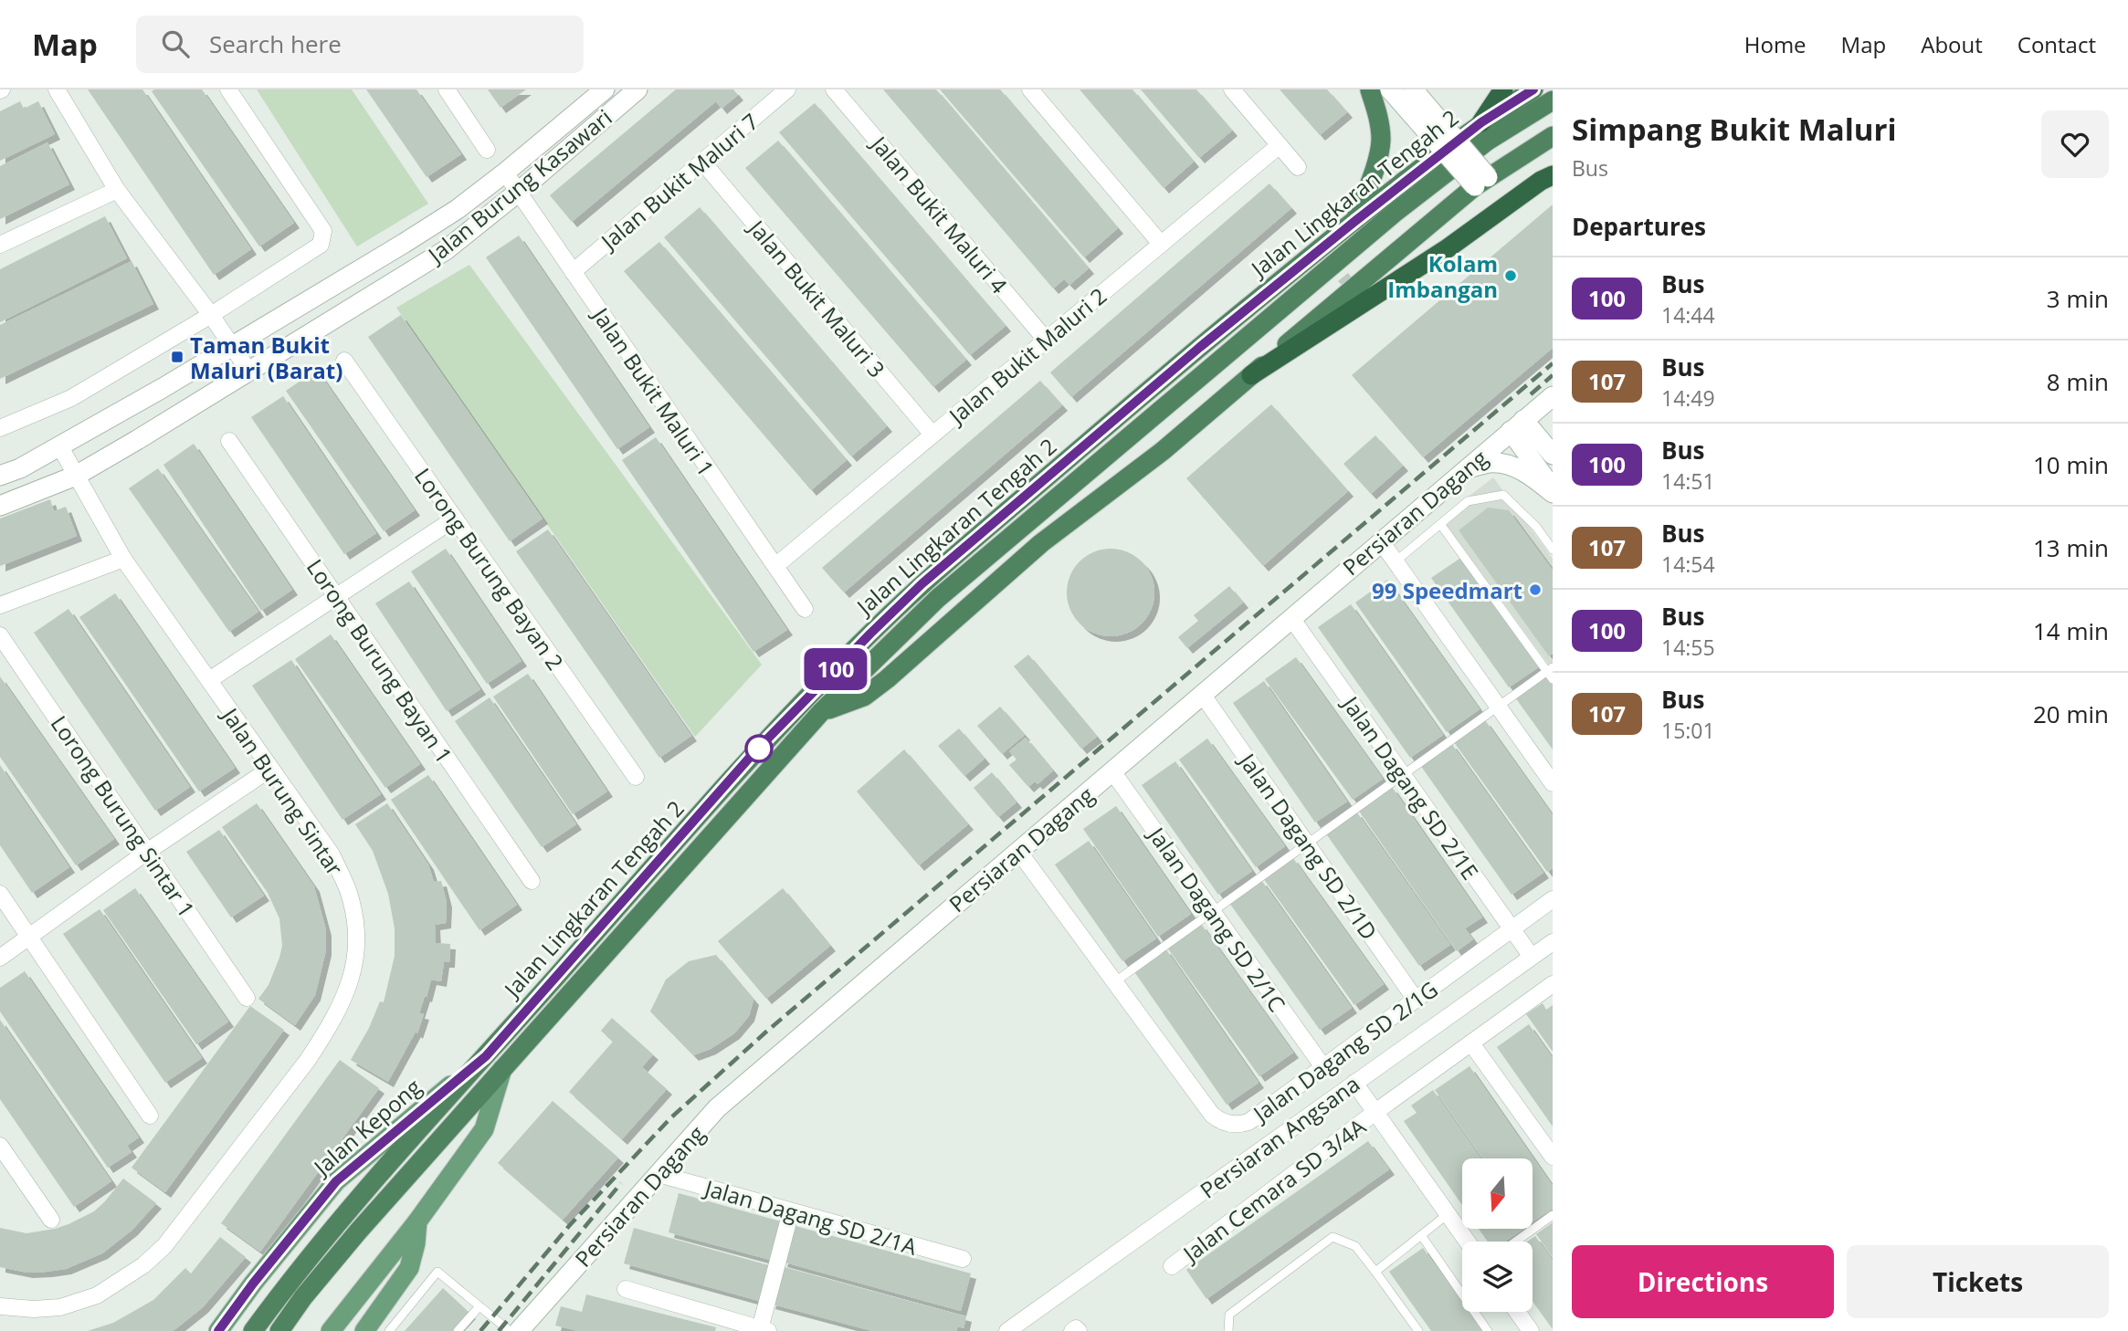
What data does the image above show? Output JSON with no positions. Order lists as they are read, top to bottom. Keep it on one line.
{"streets":{"highway":["Jalan Lingkaran Tengah 2"],"main road":["Jalan Burung Kasawari","Persiaran Dagang","Jalan Kepong"],"street":["Jalan Bukit Maluri 7","Jalan Bukit Maluri 4","Jalan Bukit Maluri 3","Jalan Bukit Maluri 2","Jalan Bukit Maluri 1","Lorong Burung Bayan 2","Lorong Burung Bayan 1","Jalan Dagang SD 2/1E","Jalan Burung Sintar","Lorong Burung Sintar 1","Jalan Dagang SD 2/1D","Jalan Dagang SD 2/1C","Jalan Dagang SD 2/1G","Persiaran Angsana","Jalan Cemara SD 3/4A","Jalan Dagang SD 2/1A"]},"crossings":[["Jalan Bukit Maluri 7","Jalan Bukit Maluri 3"],["Jalan Bukit Maluri 7","Jalan Bukit Maluri 1"],["Jalan Burung Kasawari","Jalan Bukit Maluri 1"],["Jalan Burung Kasawari","Jalan Burung Sintar"],["Jalan Lingkaran Tengah 2","Jalan Kepong"],["Jalan Bukit Maluri 4","Jalan Bukit Maluri 2"],["Jalan Bukit Maluri 3","Jalan Bukit Maluri 2"],["Jalan Bukit Maluri 2","Jalan Bukit Maluri 1"],["Persiaran Dagang","Jalan Dagang SD 2/1E"],["Persiaran Dagang","Jalan Dagang SD 2/1D"],["Persiaran Dagang","Jalan Dagang SD 2/1C"],["Persiaran Dagang","Jalan Dagang SD 2/1G"],["Persiaran Dagang","Jalan Dagang SD 2/1A"],["Jalan Dagang SD 2/1E","Jalan Dagang SD 2/1G"],["Jalan Dagang SD 2/1E","Persiaran Angsana"],["Jalan Dagang SD 2/1D","Jalan Dagang SD 2/1G"],["Jalan Dagang SD 2/1C","Jalan Dagang SD 2/1G"]],"places":{"other":["Kolam Imbangan","99 Speedmart"],"transit":["Taman Bukit Maluri (Barat)"]},"lines":["bus line 100"],"north":"bottom","page":{"header":"Map","search":"Search here","nav":["Home","Map","About","Contact"],"on_map":"100","heading":[["Simpang Bukit Maluri","Bus"],"Departures"],"list":[{"mark":"100","name":"Bus","note":"14:44","value":"3 min"},{"mark":"107","name":"Bus","note":"14:49","value":"8 min"},{"mark":"100","name":"Bus","note":"14:51","value":"10 min"},{"mark":"107","name":"Bus","note":"14:54","value":"13 min"},{"mark":"100","name":"Bus","note":"14:55","value":"14 min"},{"mark":"107","name":"Bus","note":"15:01","value":"20 min"}],"buttons":["Directions","Tickets"]}}
